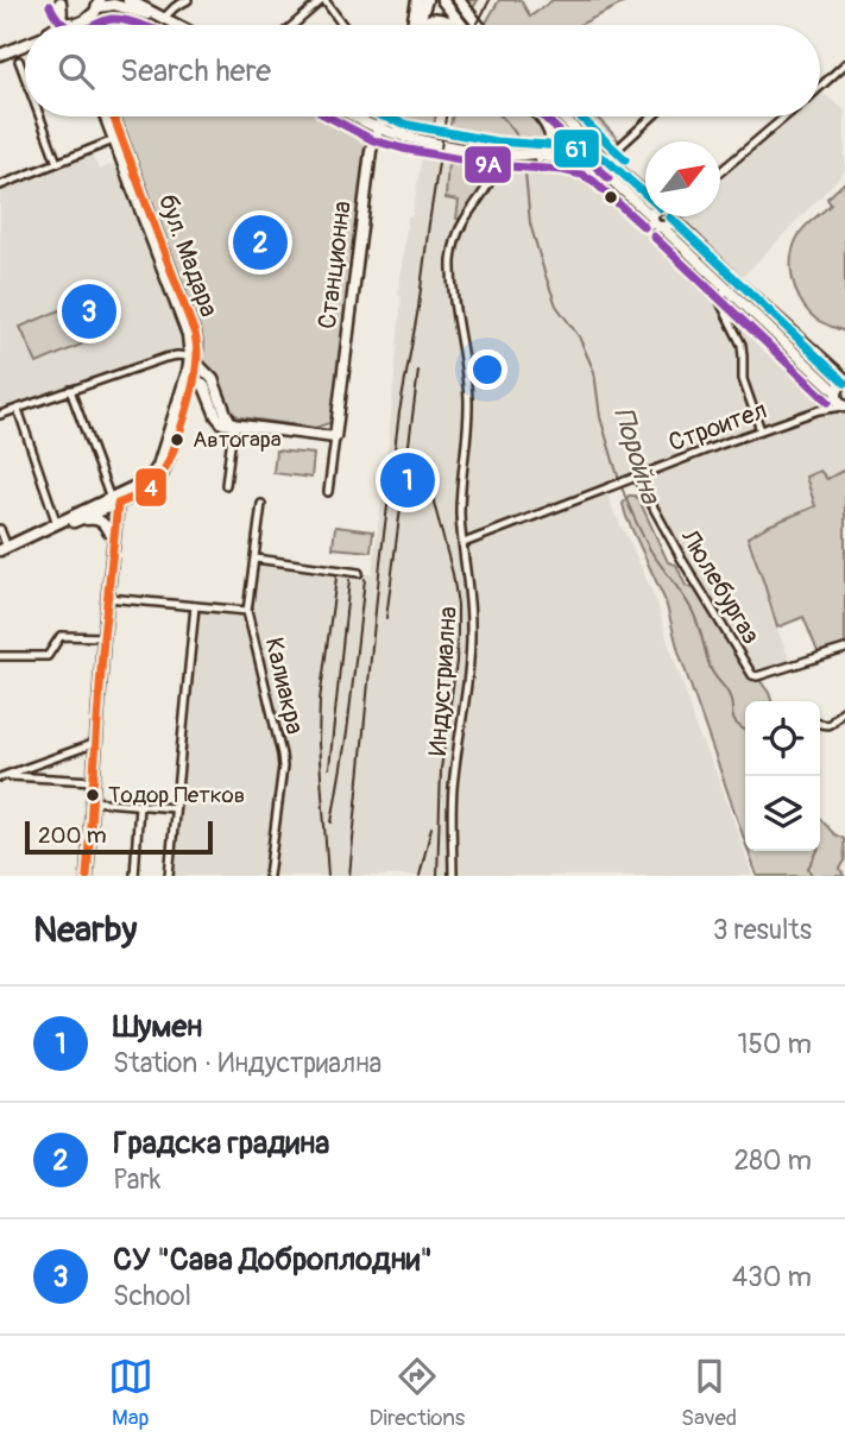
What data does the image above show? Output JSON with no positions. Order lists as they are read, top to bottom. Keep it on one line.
{"streets":{"main road":["бул. Мадара","Станционна"],"street":["Строител","Люлебургаз","Индустриална","Калиакра"]},"crossings":[["Строител","Люлебургаз"],["Строител","Индустриална"]],"water":["Поройна"],"places":["Автогара","Тодор Петков"],"lines":["transit line 9А","transit line 4","transit line 61"],"scale_bar":"200 m","north":"top right","page":{"search":"Search here","pins":["2","3","1"],"scale":"200 m","heading":["Nearby","3 results"],"list":[{"mark":"1","name":"Шумен","note":"Station · Индустриална","value":"150 m"},{"mark":"2","name":"Градска градина","note":"Park","value":"280 m"},{"mark":"3","name":"СУ \"Сава Доброплодни\"","note":"School","value":"430 m"}],"nav":["Map","Directions","Saved"]}}
